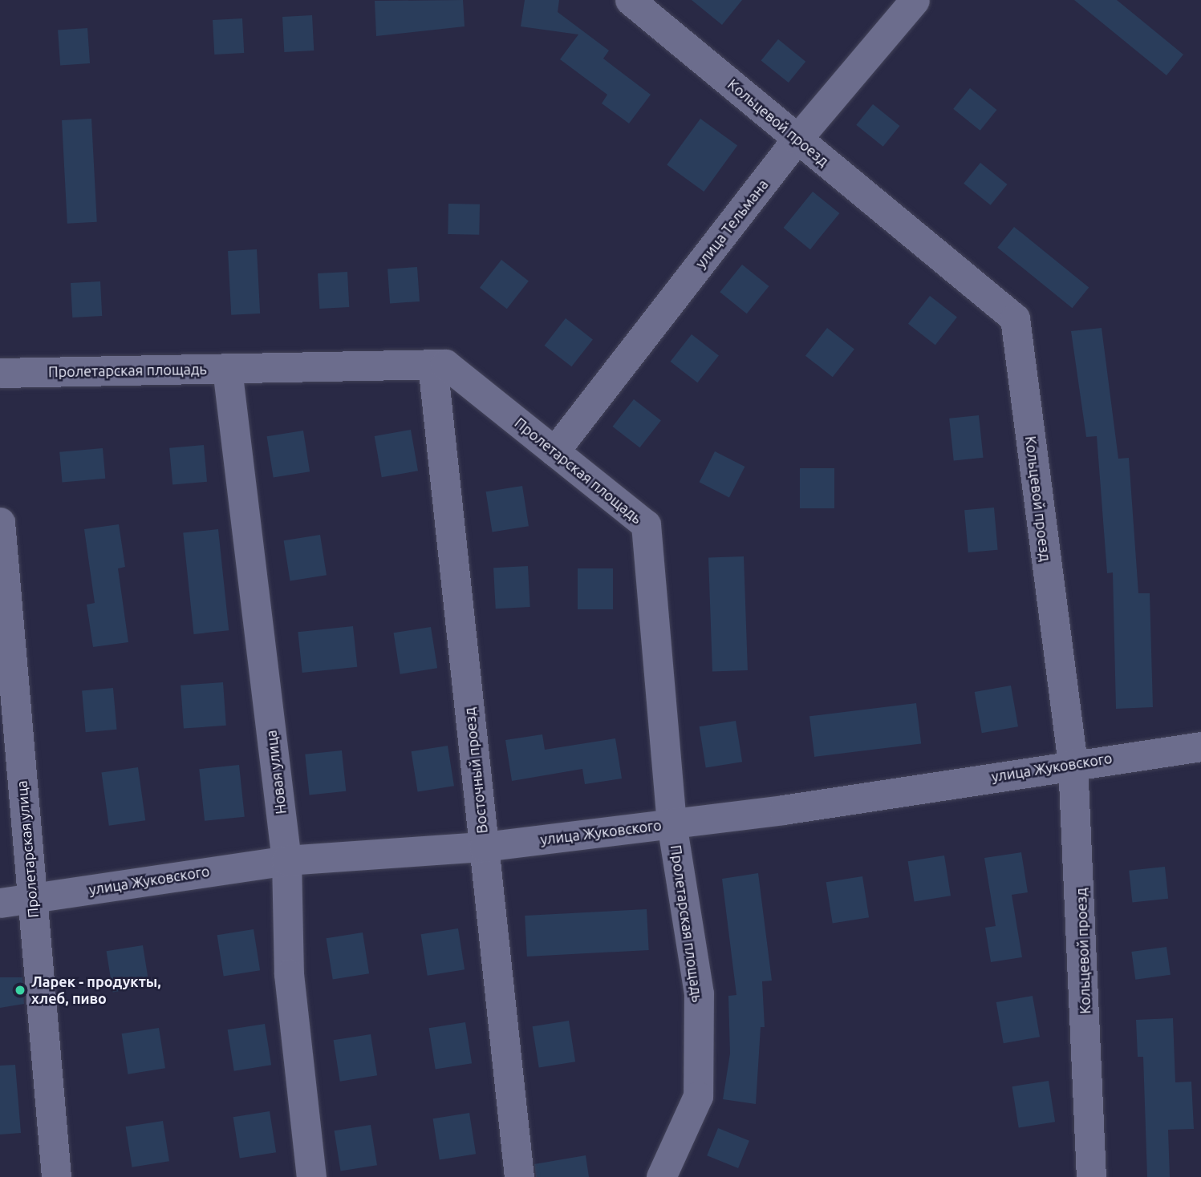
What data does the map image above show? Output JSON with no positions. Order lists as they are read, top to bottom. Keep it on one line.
{"streets":{"street":["Кольцевой проезд","улица Тельмана","Пролетарская площадь","улица Жуковского","Восточный проезд","Новая улица","Пролетарская улица"]},"crossings":[["Кольцевой проезд","улица Тельмана"],["Кольцевой проезд","улица Жуковского"],["улица Тельмана","Пролетарская площадь"],["Пролетарская площадь","улица Жуковского"],["Пролетарская площадь","Восточный проезд"],["Пролетарская площадь","Новая улица"],["улица Жуковского","Восточный проезд"],["улица Жуковского","Новая улица"],["улица Жуковского","Пролетарская улица"]],"places":["Ларек - продукты, хлеб, пиво"]}
